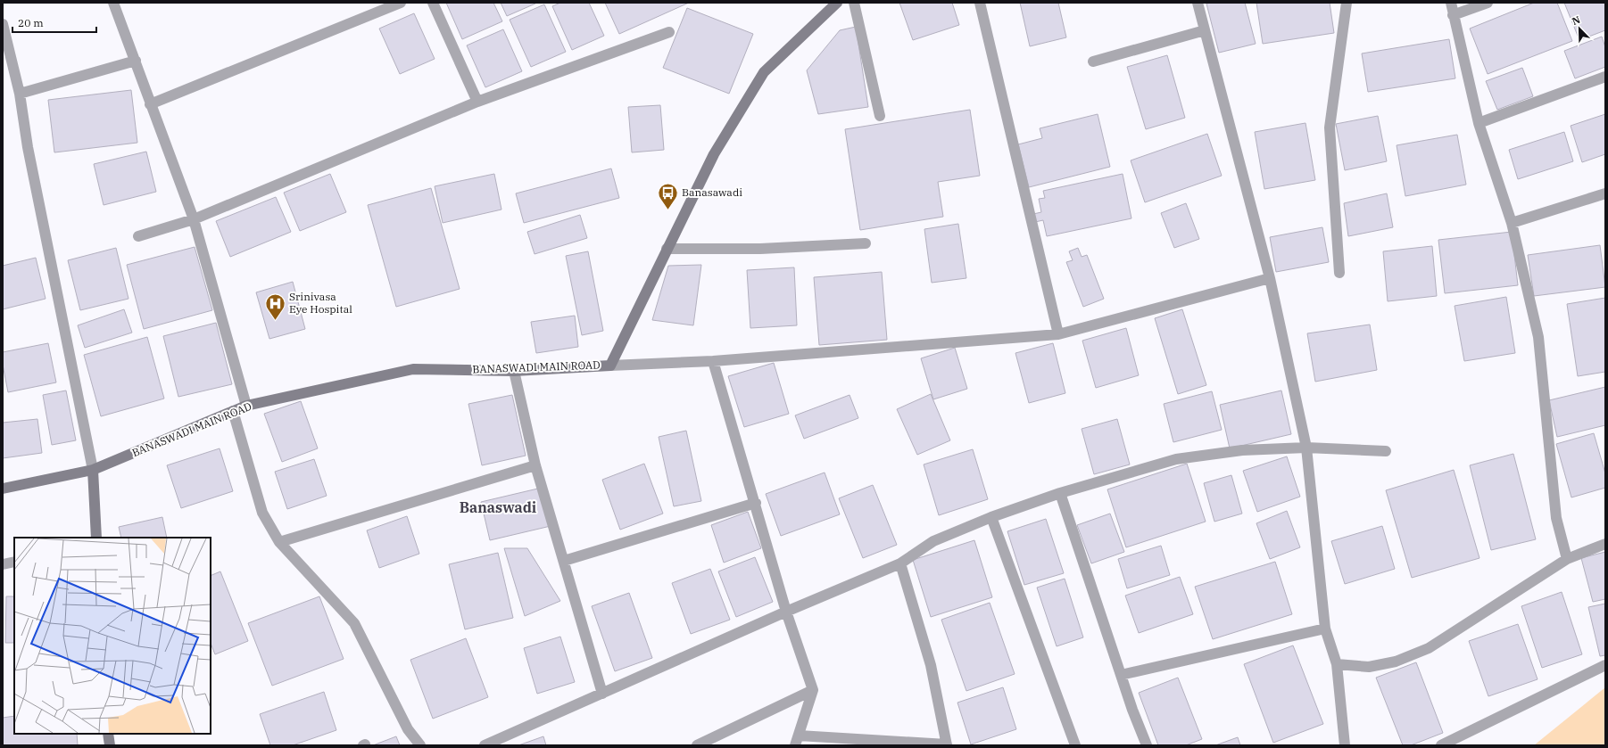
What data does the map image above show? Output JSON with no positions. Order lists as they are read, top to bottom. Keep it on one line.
{"streets":{"main road":["BANASWADI MAIN ROAD"]},"districts":["Banaswadi"],"places":{"bus stop":["Banasawadi"],"hospital":["Srinivasa Eye Hospital"]},"scale_bar":"20 m","north":"top left"}
